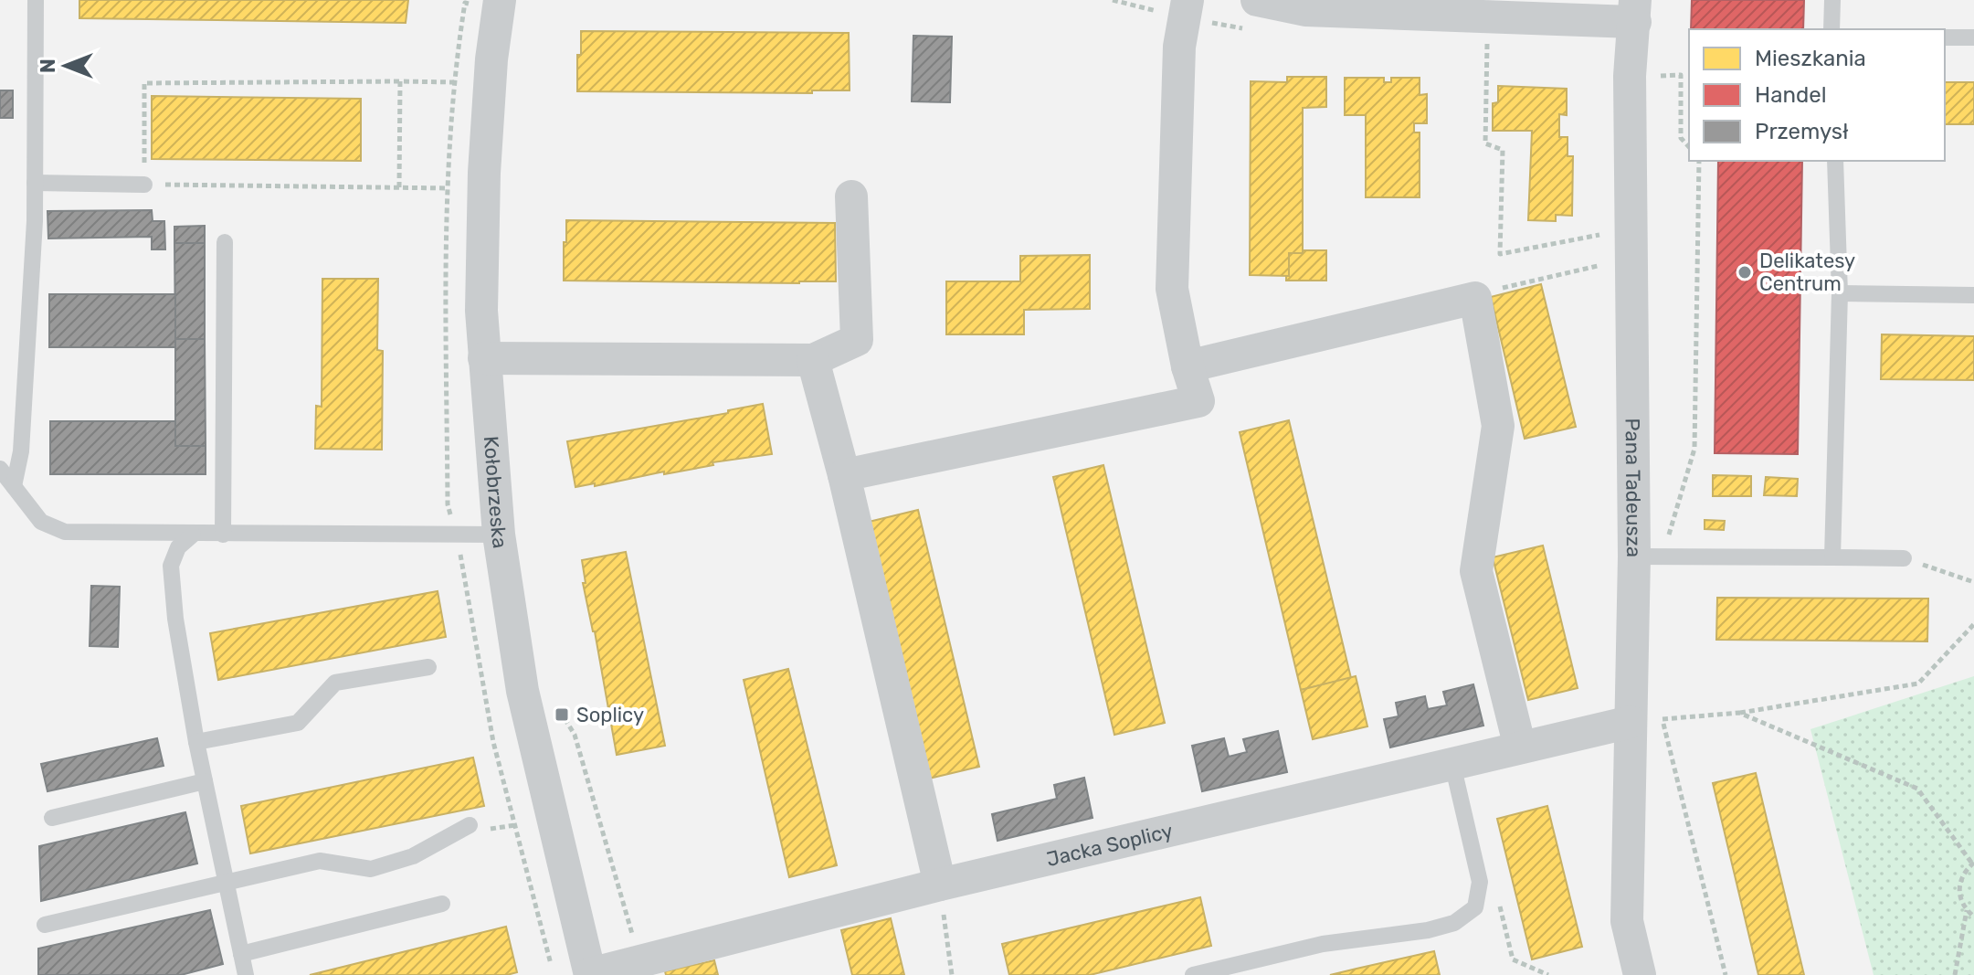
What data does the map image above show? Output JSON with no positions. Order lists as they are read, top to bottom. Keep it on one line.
{"streets":{"street":["Pana Tadeusza","Kołobrzeska","Jacka Soplicy"]},"crossings":[["Pana Tadeusza","Jacka Soplicy"],["Kołobrzeska","Jacka Soplicy"]],"places":{"other":["Delikatesy Centrum"],"transit":["Soplicy"]},"legend":["Mieszkania","Handel","Przemysł"],"north":"left"}
